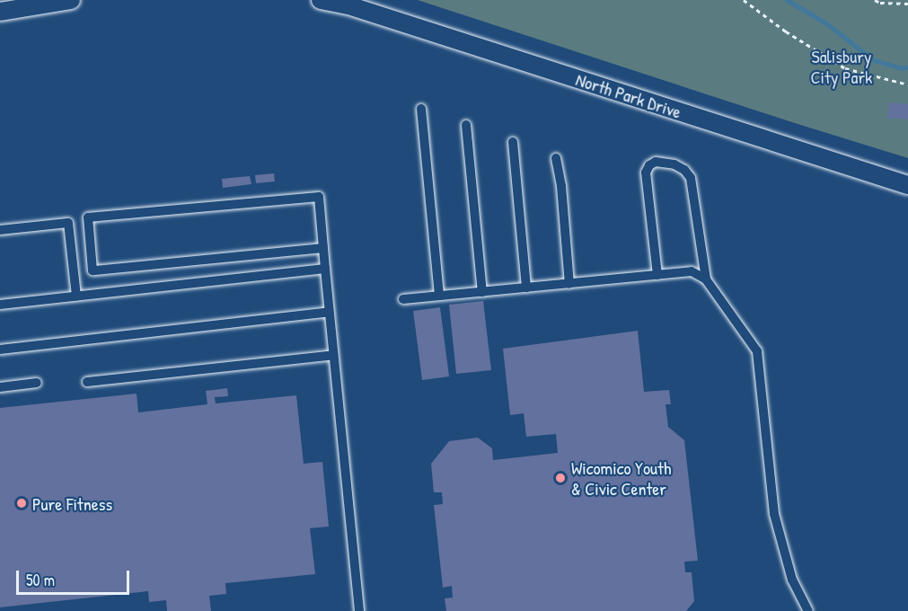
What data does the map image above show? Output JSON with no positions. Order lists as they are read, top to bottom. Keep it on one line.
{"streets":{"street":["North Park Drive"]},"parks":["Salisbury City Park"],"places":["Wicomico Youth & Civic Center","Pure Fitness"],"scale_bar":"50 m"}
